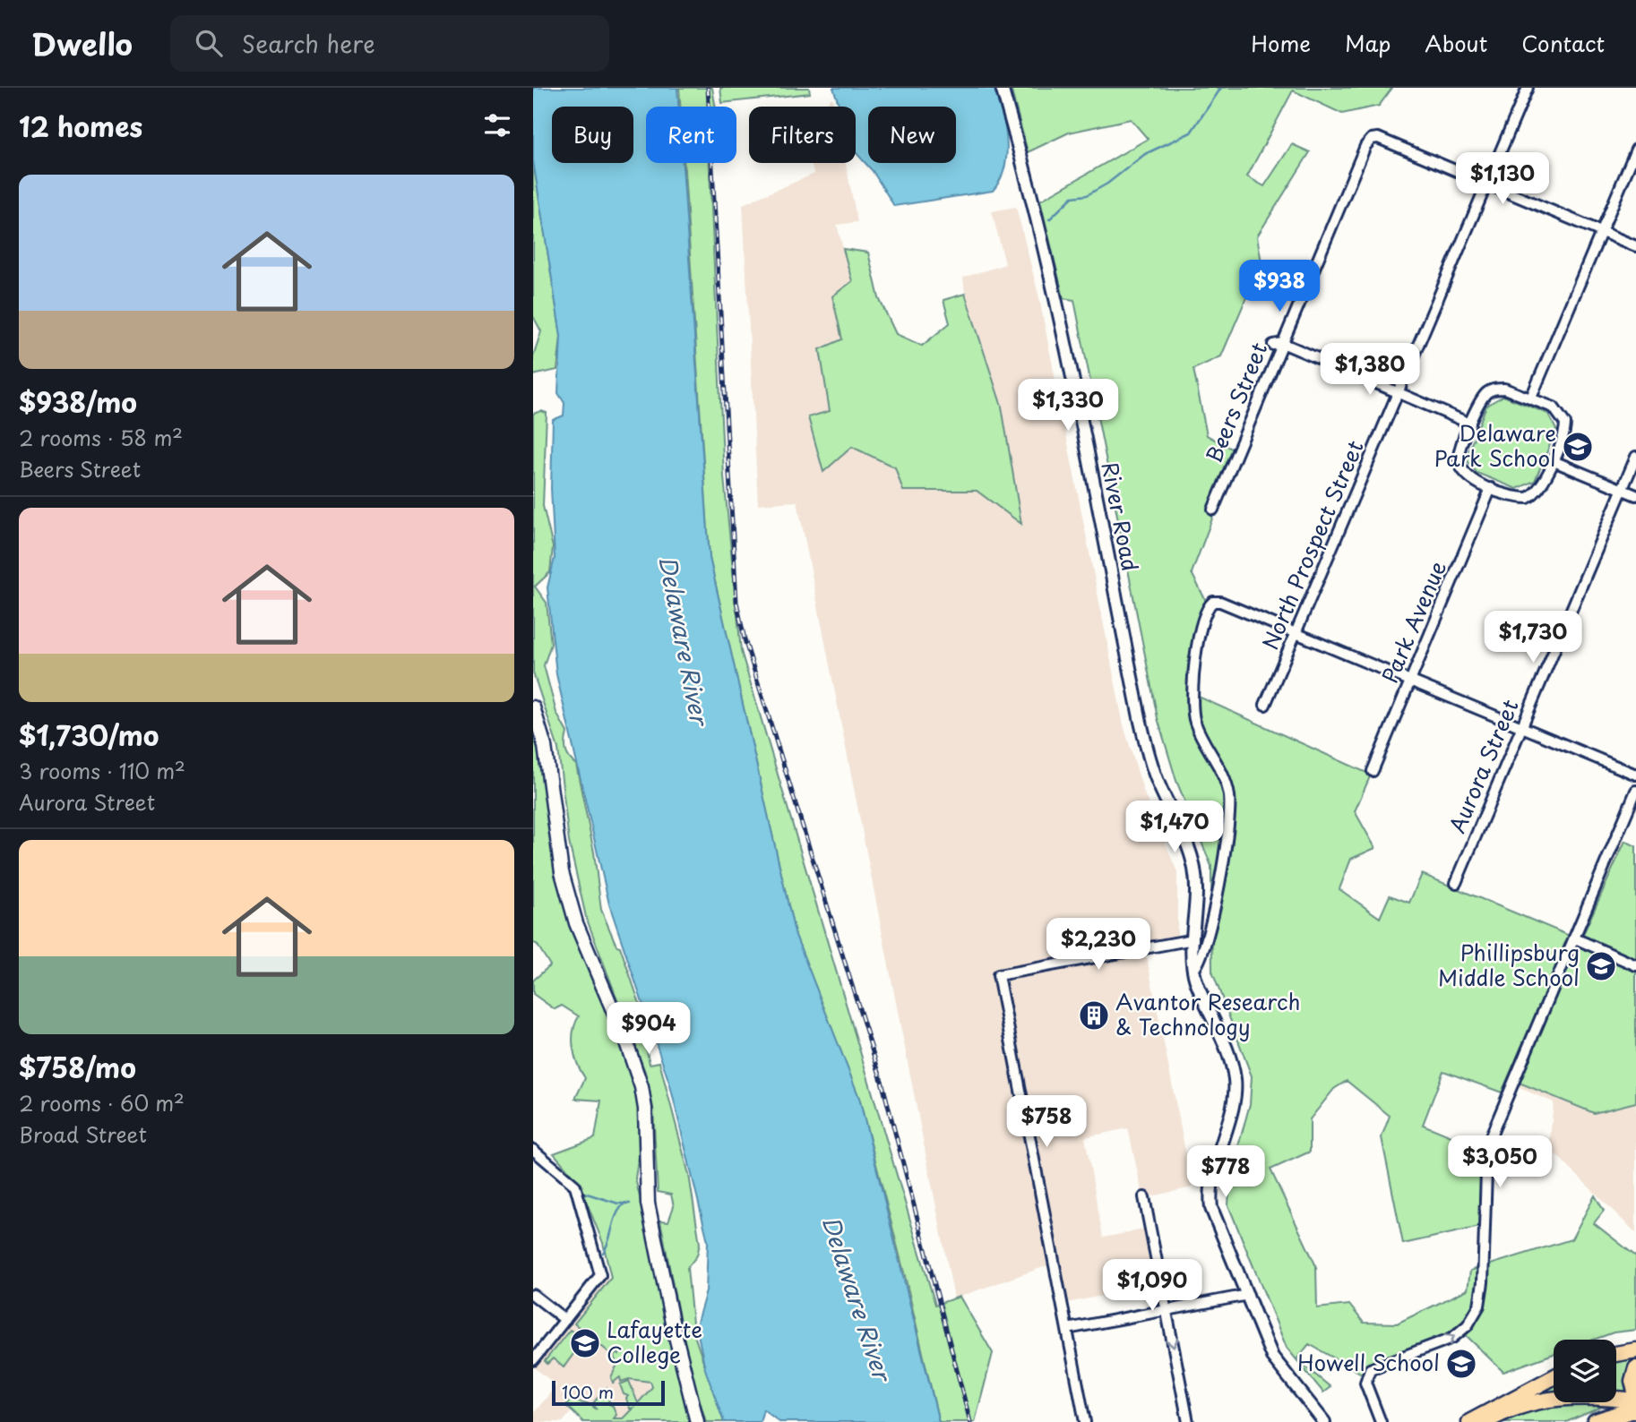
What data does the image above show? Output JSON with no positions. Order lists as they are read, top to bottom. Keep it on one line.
{"streets":{"street":["Beers Street","River Road","North Prospect Street","Park Avenue","Aurora Street"]},"crossings":[["Beers Street","North Prospect Street"]],"water":["Delaware River"],"places":{"school or university":["Delaware Park School","Phillipsburg Middle School","Lafayette College","Howell School"],"building":["Avantor Research & Technology"]},"scale_bar":"100 m","page":{"header":"Dwello","search":"Search here","nav":["Home","Map","About","Contact"],"heading":"12 homes","chip":["Buy","Rent","Filters","New"],"price":["$1,130","$938","$1,380","$1,330","$1,730","$1,470","$2,230","$904","$758","$3,050","$778","$1,090"],"list":[{"name":"$938/mo","note":"2 rooms · 58 m² · Beers Street"},{"name":"$1,730/mo","note":"3 rooms · 110 m² · Aurora Street"},{"name":"$758/mo","note":"2 rooms · 60 m² · Broad Street"}],"scale":"100 m"}}
